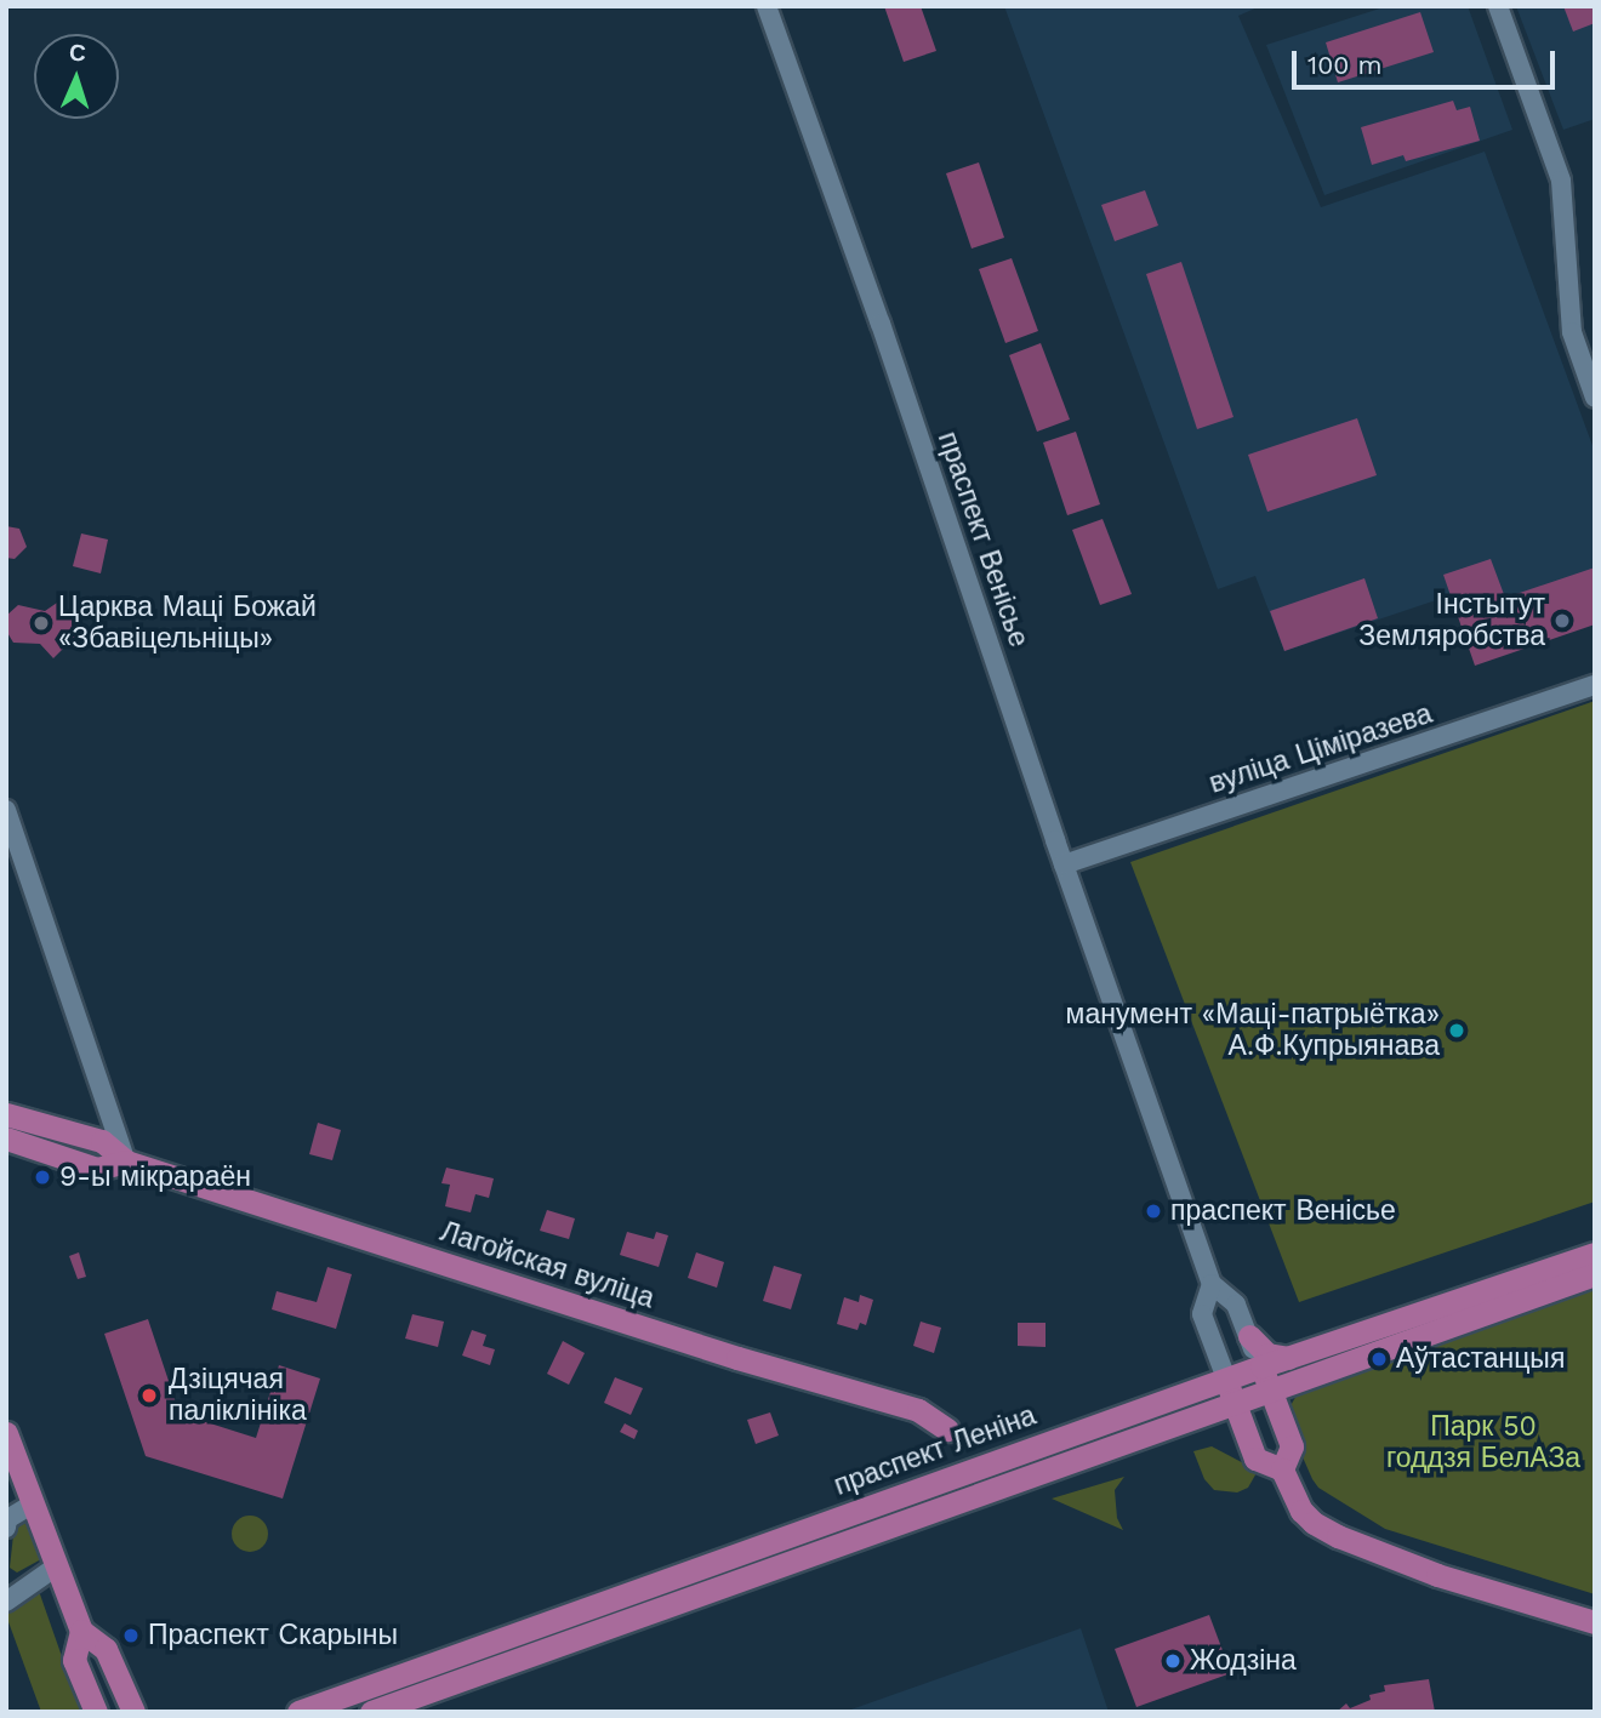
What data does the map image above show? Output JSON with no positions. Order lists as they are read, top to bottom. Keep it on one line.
{"streets":{"main road":["Лагойская вуліца","праспект Леніна"],"street":["праспект Венісье","вуліца Ціміразева"]},"crossings":[["праспект Венісье","вуліца Ціміразева"],["праспект Венісье","праспект Леніна"]],"parks":["Парк 50 годдзя БелАЗа"],"places":["Інстытут Земляробства","Царква Маці Божай «Збавіцельніцы»","манумент «Маці-патрыётка» А.Ф.Купрыянава","9-ы мікрараён","праспект Венісье","Аўтастанцыя","Дзіцячая паліклініка","Праспект Скарыны","Жодзіна"],"scale_bar":"100 m","north":"top"}
